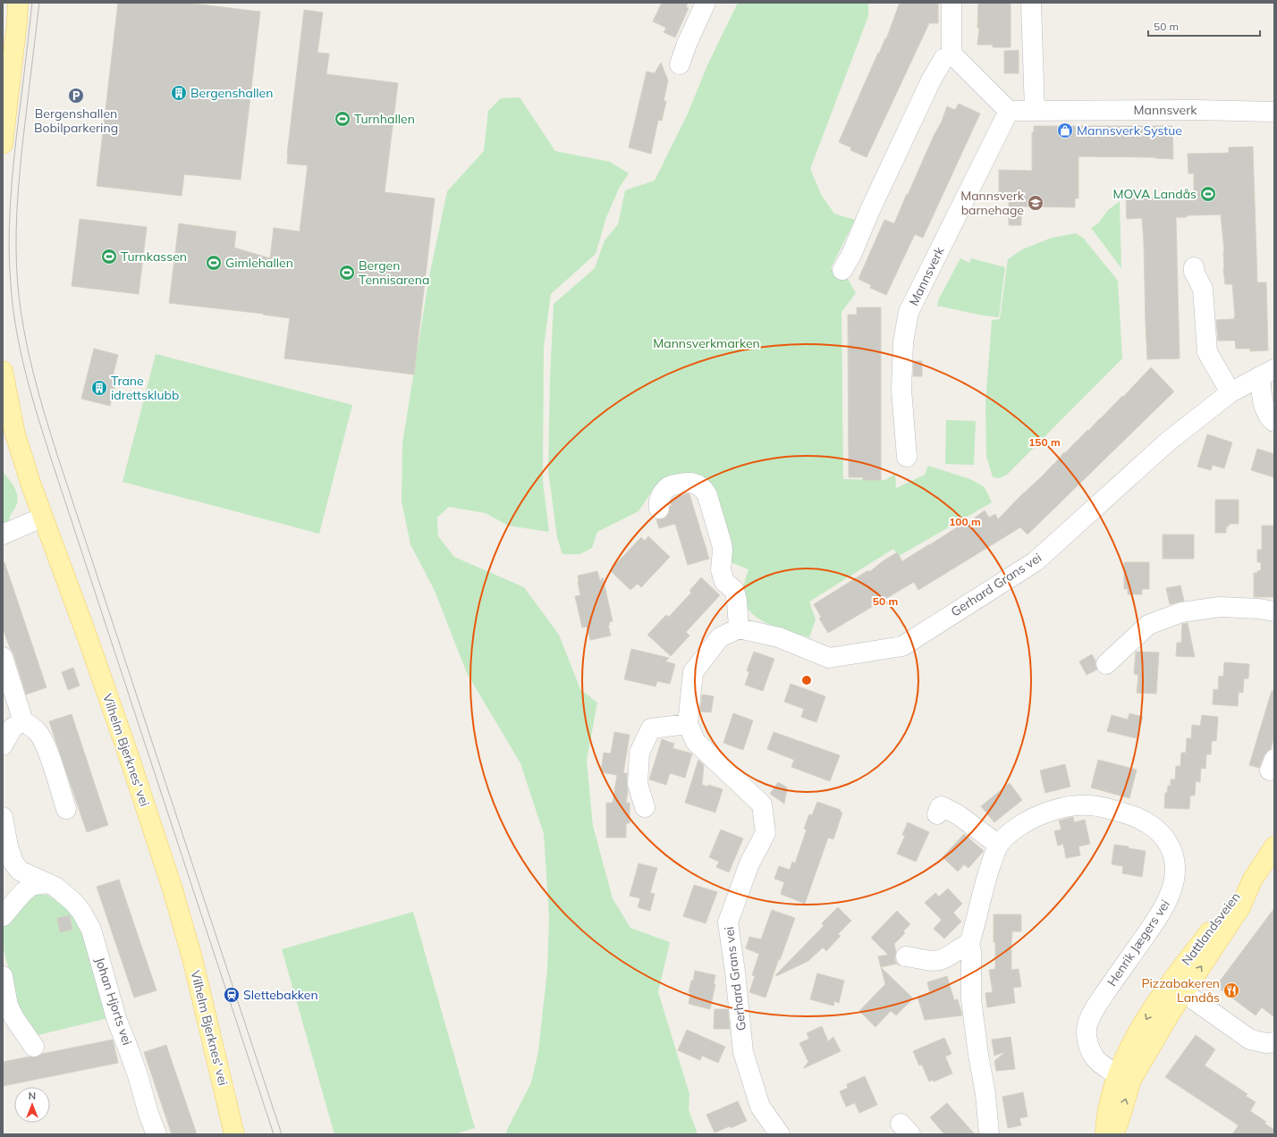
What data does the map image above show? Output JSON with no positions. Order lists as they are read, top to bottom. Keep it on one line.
{"streets":{"main road":["Vilhelm Bjerknes' vei","Nattlandsveien"],"street":["Mannsverk","Gerhard Grans vei","Henrik Jægers vei","Johan Hjorts vei"]},"crossings":[["Nattlandsveien","Henrik Jægers vei"]],"parks":["Mannsverkmarken"],"places":{"building":["Bergenshallen","Trane idrettsklubb"],"parking":["Bergenshallen Bobilparkering"],"sports":["Turnhallen","MOVA Landås","Turnkassen","Gimlehallen","Bergen Tennisarena"],"shop":["Mannsverk Systue"],"school or university":["Mannsverk barnehage"],"restaurant":["Pizzabakeren Landås"],"station":["Slettebakken"]},"scale_bar":"50 m","north":"top","rings":["150 m","100 m","50 m"]}
